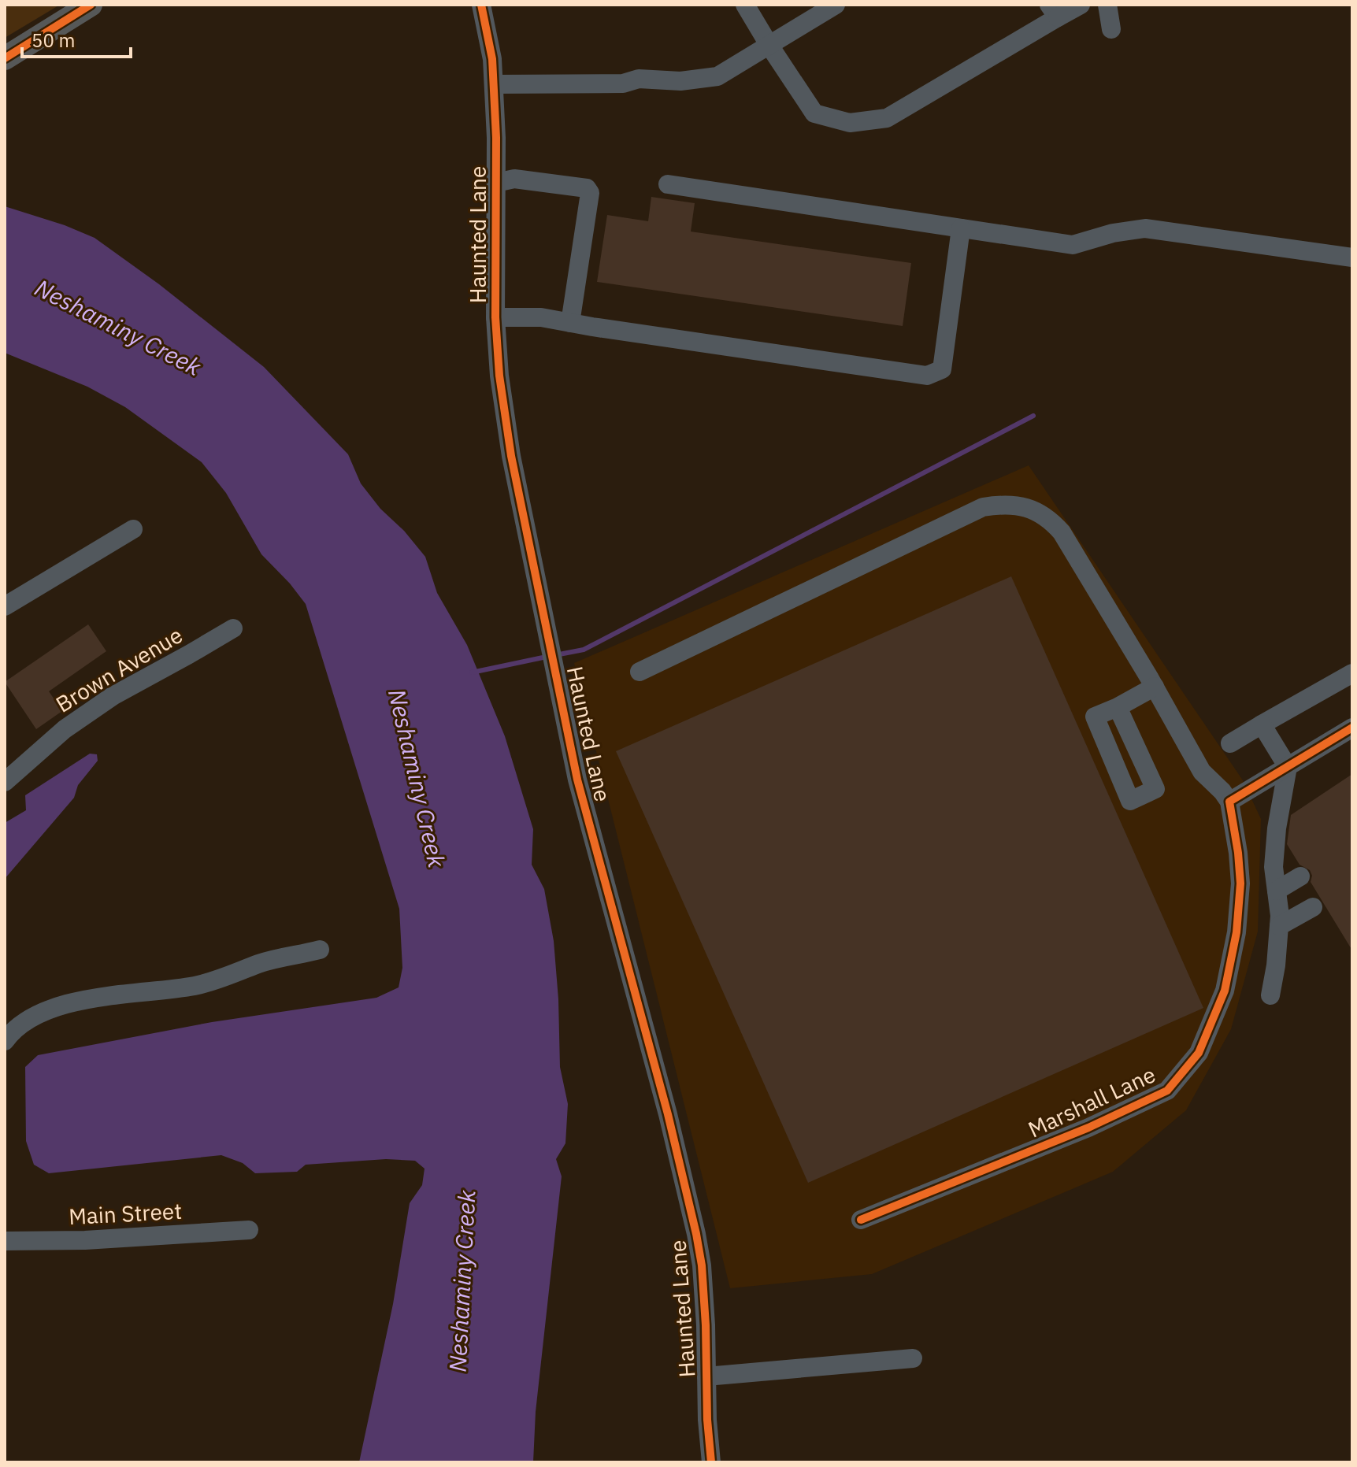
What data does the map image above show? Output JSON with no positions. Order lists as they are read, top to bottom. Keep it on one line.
{"streets":{"street":["Haunted Lane","Brown Avenue","Marshall Lane","Main Street"]},"water":["Neshaminy Creek"],"scale_bar":"50 m"}
